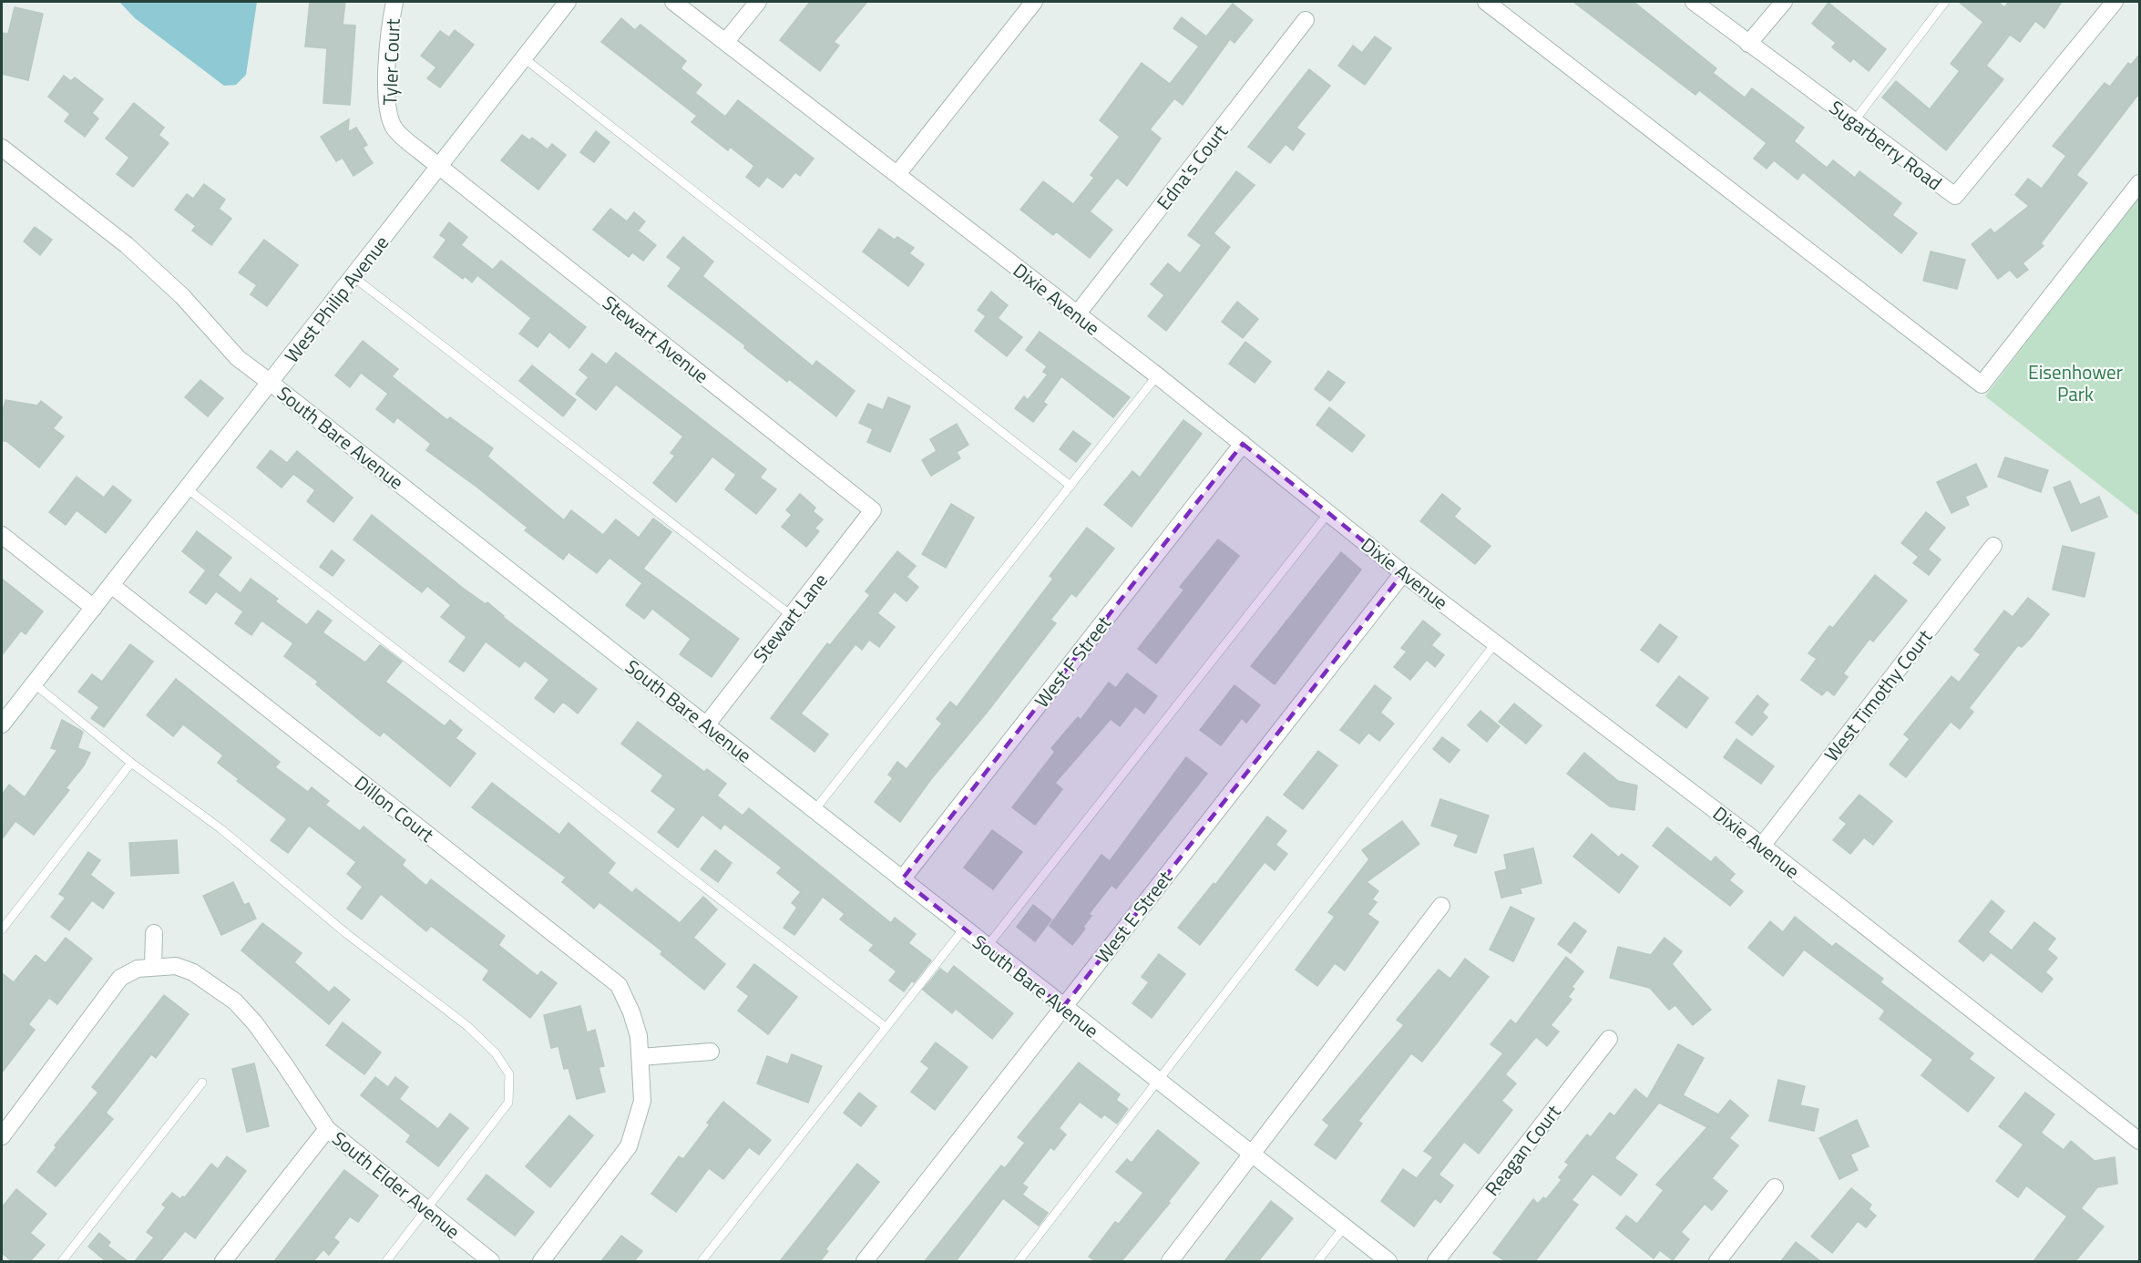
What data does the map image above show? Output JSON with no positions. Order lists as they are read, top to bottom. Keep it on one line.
{"streets":{"street":["Tyler Court","Sugarberry Road","Edna's Court","West Philip Avenue","Dixie Avenue","Stewart Avenue","South Bare Avenue","Stewart Lane","West F Street","West Timothy Court","Dillon Court","West E Street","Reagan Court","South Elder Avenue"]},"crossings":[["Tyler Court","West Philip Avenue"],["Tyler Court","Stewart Avenue"],["Edna's Court","Dixie Avenue"],["West Philip Avenue","Stewart Avenue"],["West Philip Avenue","South Bare Avenue"],["West Philip Avenue","Dillon Court"],["Dixie Avenue","West F Street"],["Dixie Avenue","West Timothy Court"],["Dixie Avenue","West E Street"],["Stewart Avenue","Stewart Lane"],["South Bare Avenue","Stewart Lane"],["South Bare Avenue","West F Street"],["South Bare Avenue","West E Street"]],"parks":["Eisenhower Park"]}
